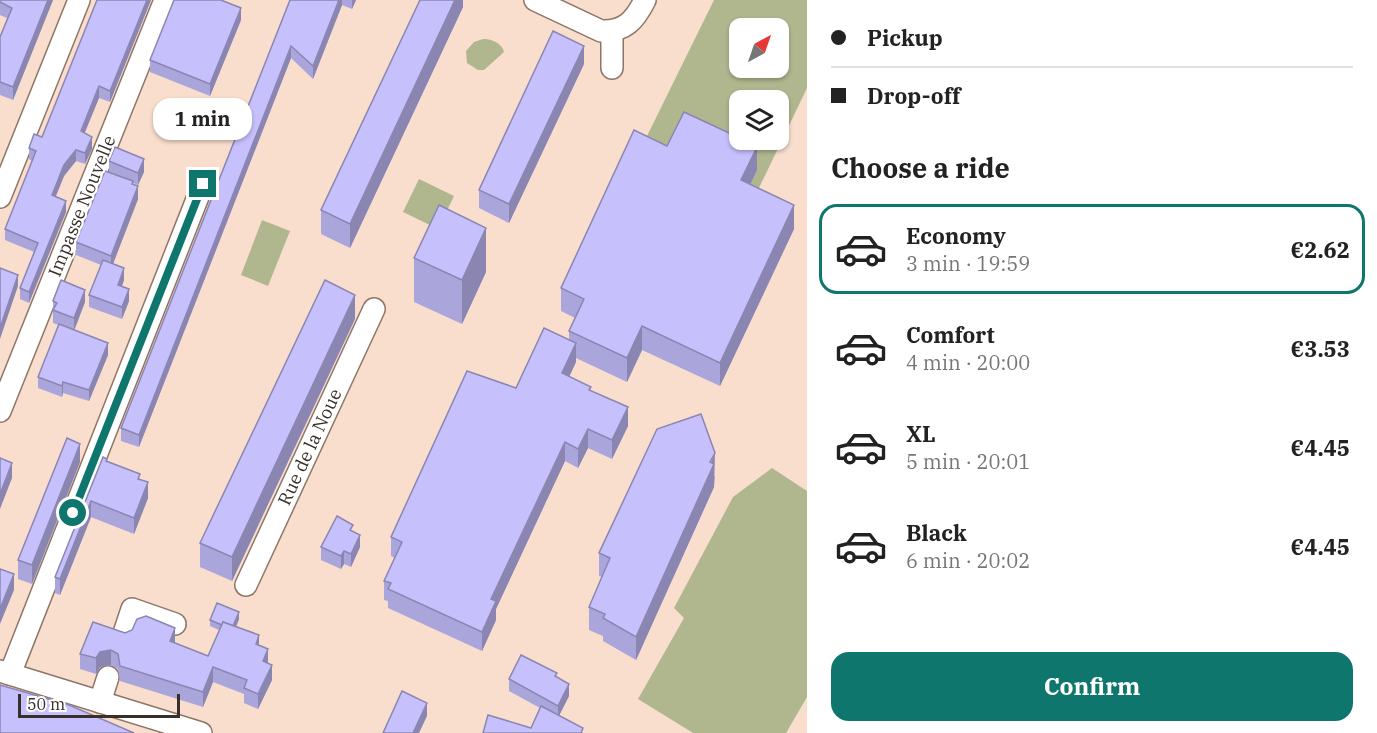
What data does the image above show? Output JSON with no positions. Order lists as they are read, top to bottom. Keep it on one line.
{"streets":{"street":["Impasse Nouvelle","Rue de la Noue"]},"scale_bar":"50 m","north":"top right","page":{"banner":["Pickup","Drop-off"],"bubble":"1 min","heading":"Choose a ride","list":[{"name":"Economy","note":"3 min · 19:59","value":"€2.62"},{"name":"Comfort","note":"4 min · 20:00","value":"€3.53"},{"name":"XL","note":"5 min · 20:01","value":"€4.45"},{"name":"Black","note":"6 min · 20:02","value":"€4.45"}],"buttons":"Confirm","scale":"50 m"}}
